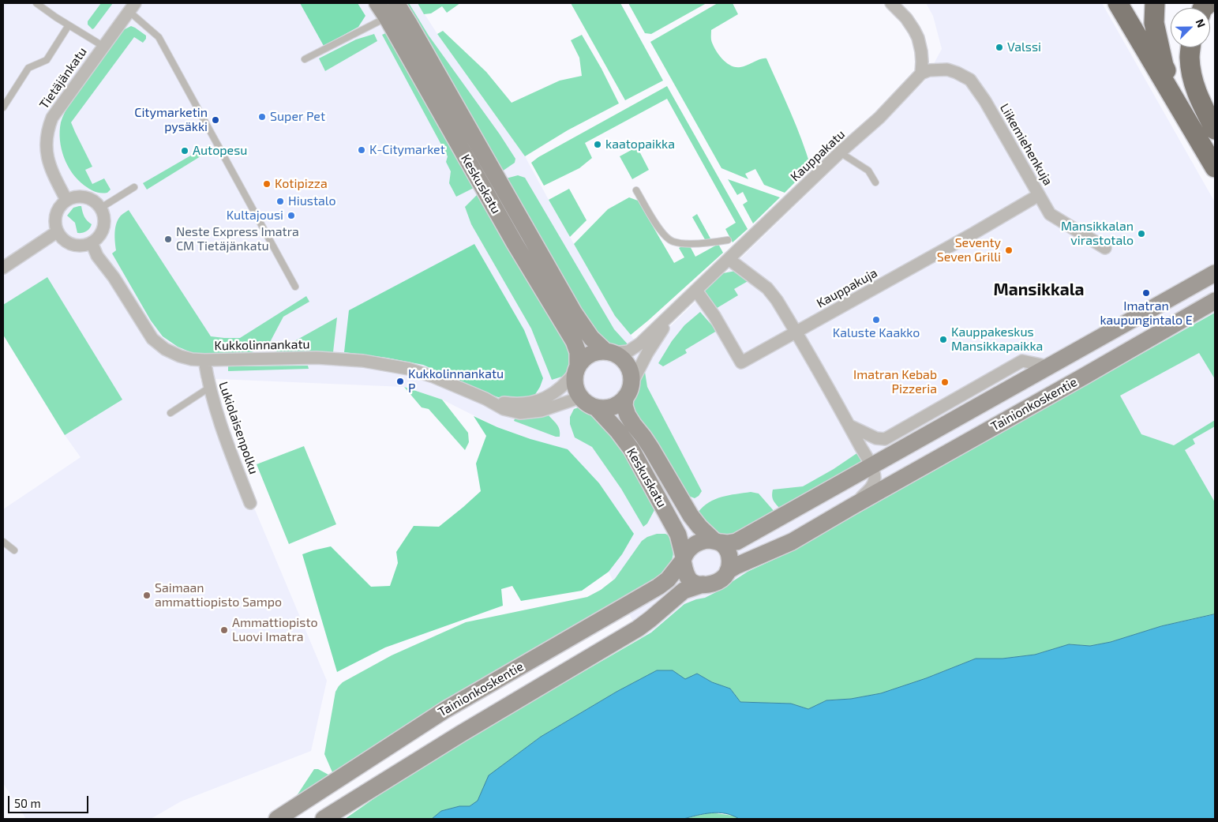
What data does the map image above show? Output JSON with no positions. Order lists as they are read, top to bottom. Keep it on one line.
{"streets":{"main road":["Keskuskatu","Tainionkoskentie"],"street":["Tietäjänkatu","Liikemiehenkuja","Kauppakatu","Kauppakuja","Kukkolinnankatu","Lukiolaisenpolku"]},"crossings":[["Tietäjänkatu","Kukkolinnankatu"],["Liikemiehenkuja","Kauppakatu"],["Liikemiehenkuja","Kauppakuja"],["Kauppakatu","Keskuskatu"],["Kauppakatu","Kauppakuja"],["Kauppakatu","Kukkolinnankatu"],["Kauppakatu","Tainionkoskentie"],["Keskuskatu","Kukkolinnankatu"],["Keskuskatu","Tainionkoskentie"],["Kauppakuja","Tainionkoskentie"],["Kukkolinnankatu","Lukiolaisenpolku"]],"districts":["Mansikkala"],"places":["Valssi","Super Pet","Citymarketin pysäkki","kaatopaikka","K-Citymarket","Autopesu","Kotipizza","Hiustalo","Kultajousi","Mansikkalan virastotalo","Neste Express Imatra CM Tietäjänkatu","Seventy Seven Grilli","Imatran kaupungintalo E","Kaluste Kaakko","Kauppakeskus Mansikkapaikka","Kukkolinnankatu P","Imatran Kebab Pizzeria","Saimaan ammattiopisto Sampo","Ammattiopisto Luovi Imatra"],"scale_bar":"50 m","north":"top right"}
